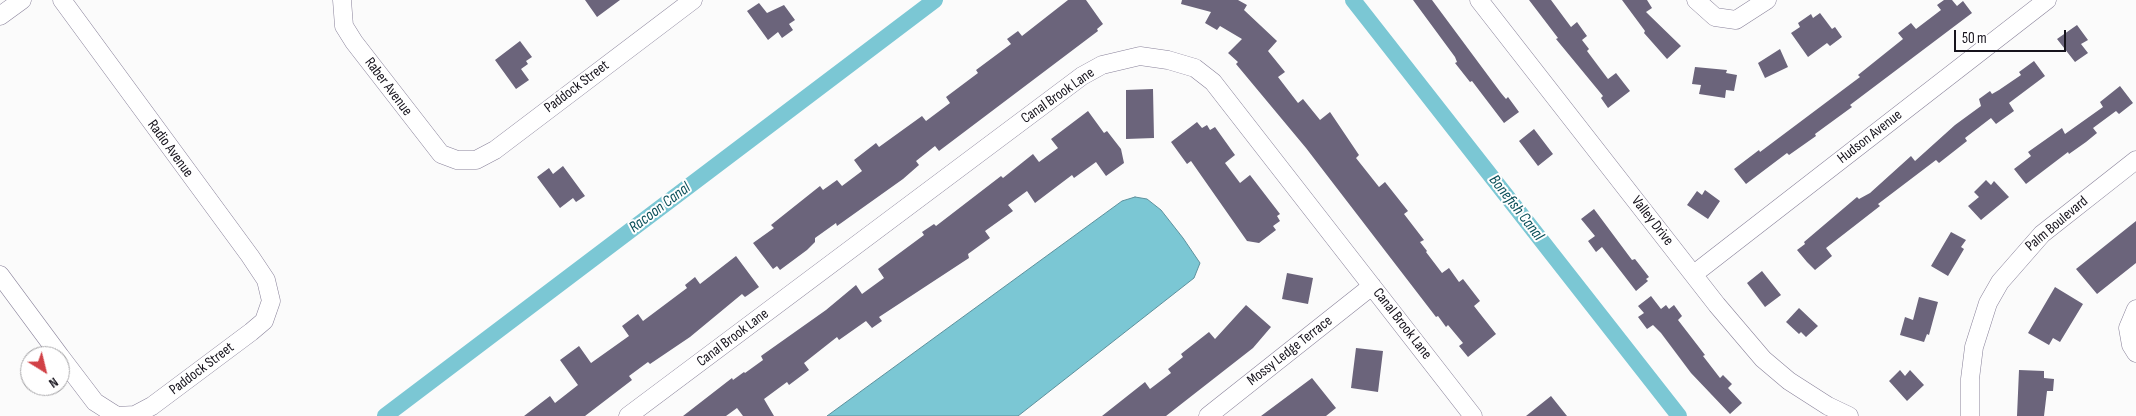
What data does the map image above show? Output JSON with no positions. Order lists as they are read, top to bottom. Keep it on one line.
{"streets":{"street":["Raber Avenue","Paddock Street","Canal Brook Lane","Hudson Avenue","Radio Avenue","Valley Drive","Palm Boulevard","Mossy Ledge Terrace"]},"crossings":[["Raber Avenue","Paddock Street"],["Paddock Street","Radio Avenue"],["Canal Brook Lane","Mossy Ledge Terrace"],["Hudson Avenue","Valley Drive"]],"water":["Racoon Canal","Bonefish Canal"],"scale_bar":"50 m","north":"bottom right"}
